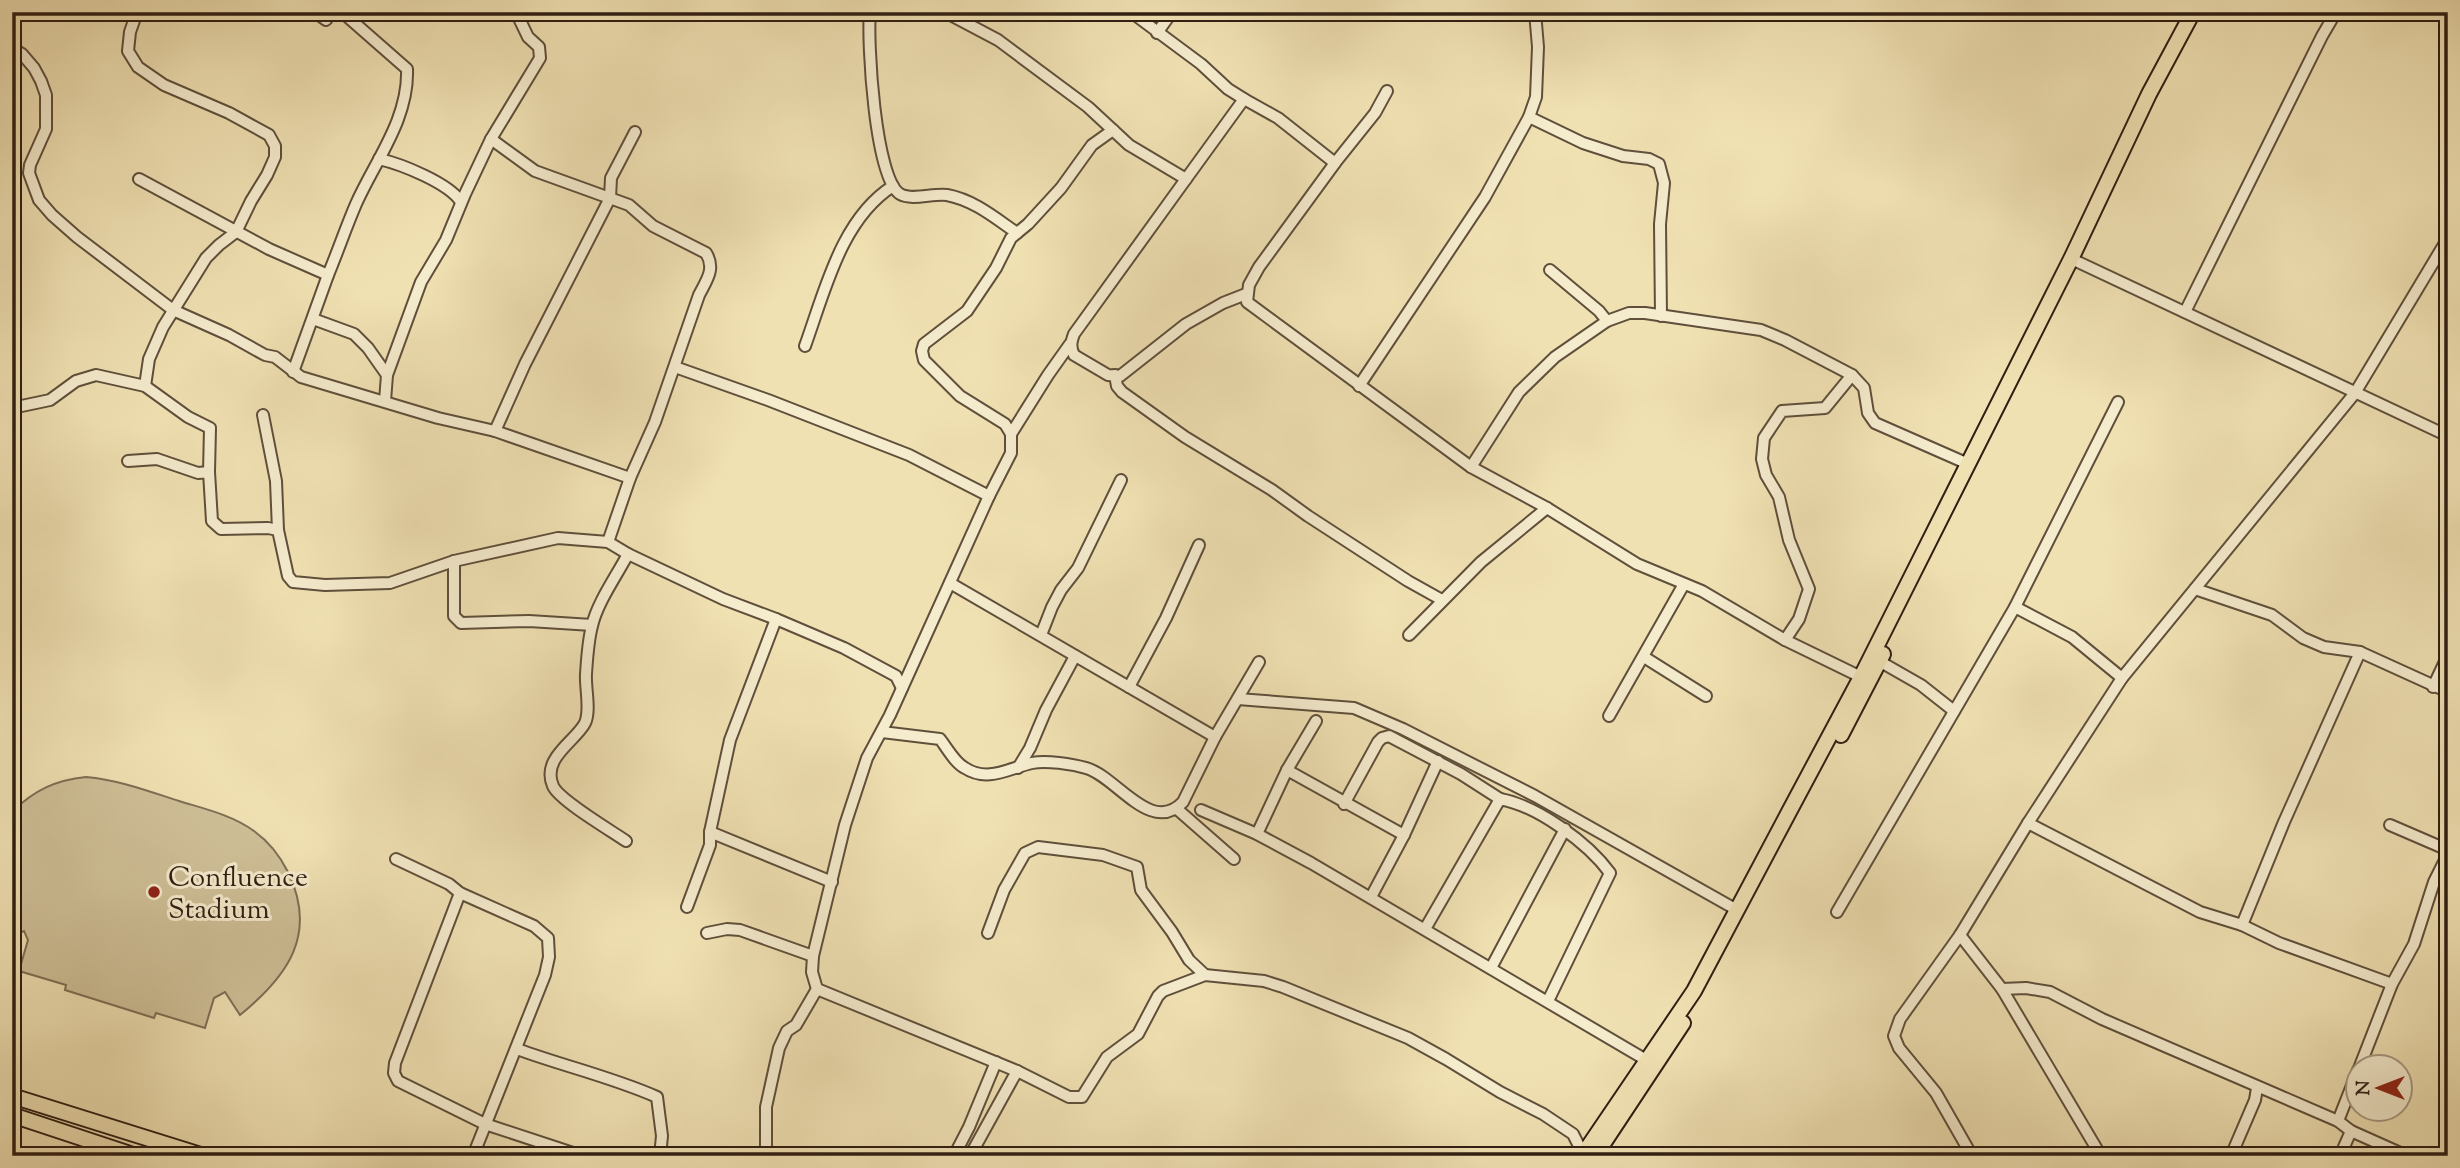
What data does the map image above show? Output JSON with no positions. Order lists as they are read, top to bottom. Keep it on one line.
{"places":["Confluence Stadium"],"north":"left"}
